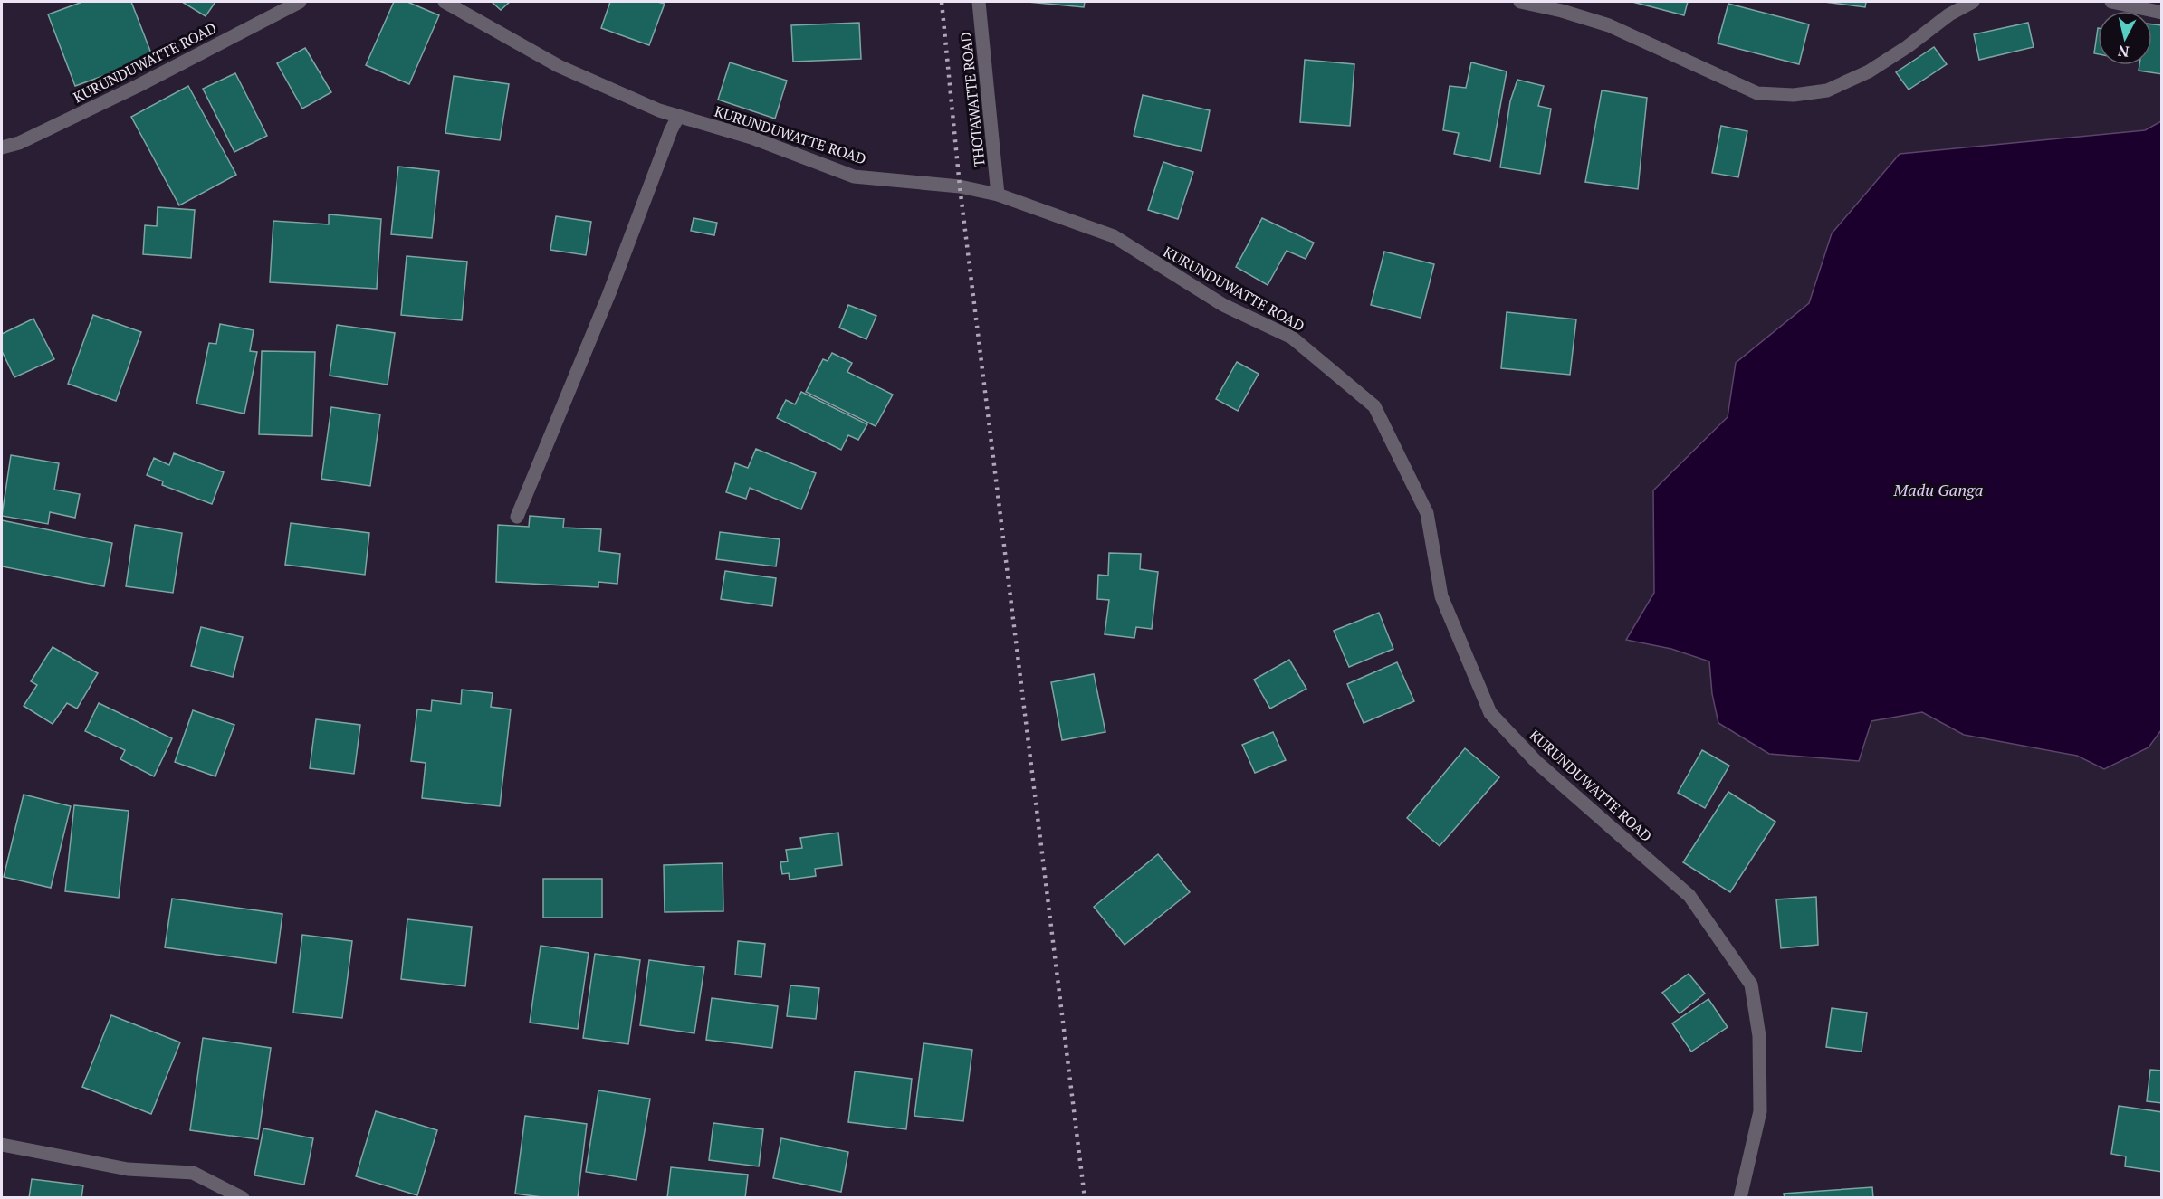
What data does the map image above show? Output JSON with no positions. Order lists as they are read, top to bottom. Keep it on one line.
{"streets":{"street":["KURUNDUWATTE ROAD","THOTAWATTE ROAD"]},"crossings":[["KURUNDUWATTE ROAD","THOTAWATTE ROAD"]],"water":["Madu Ganga"],"north":"bottom"}
